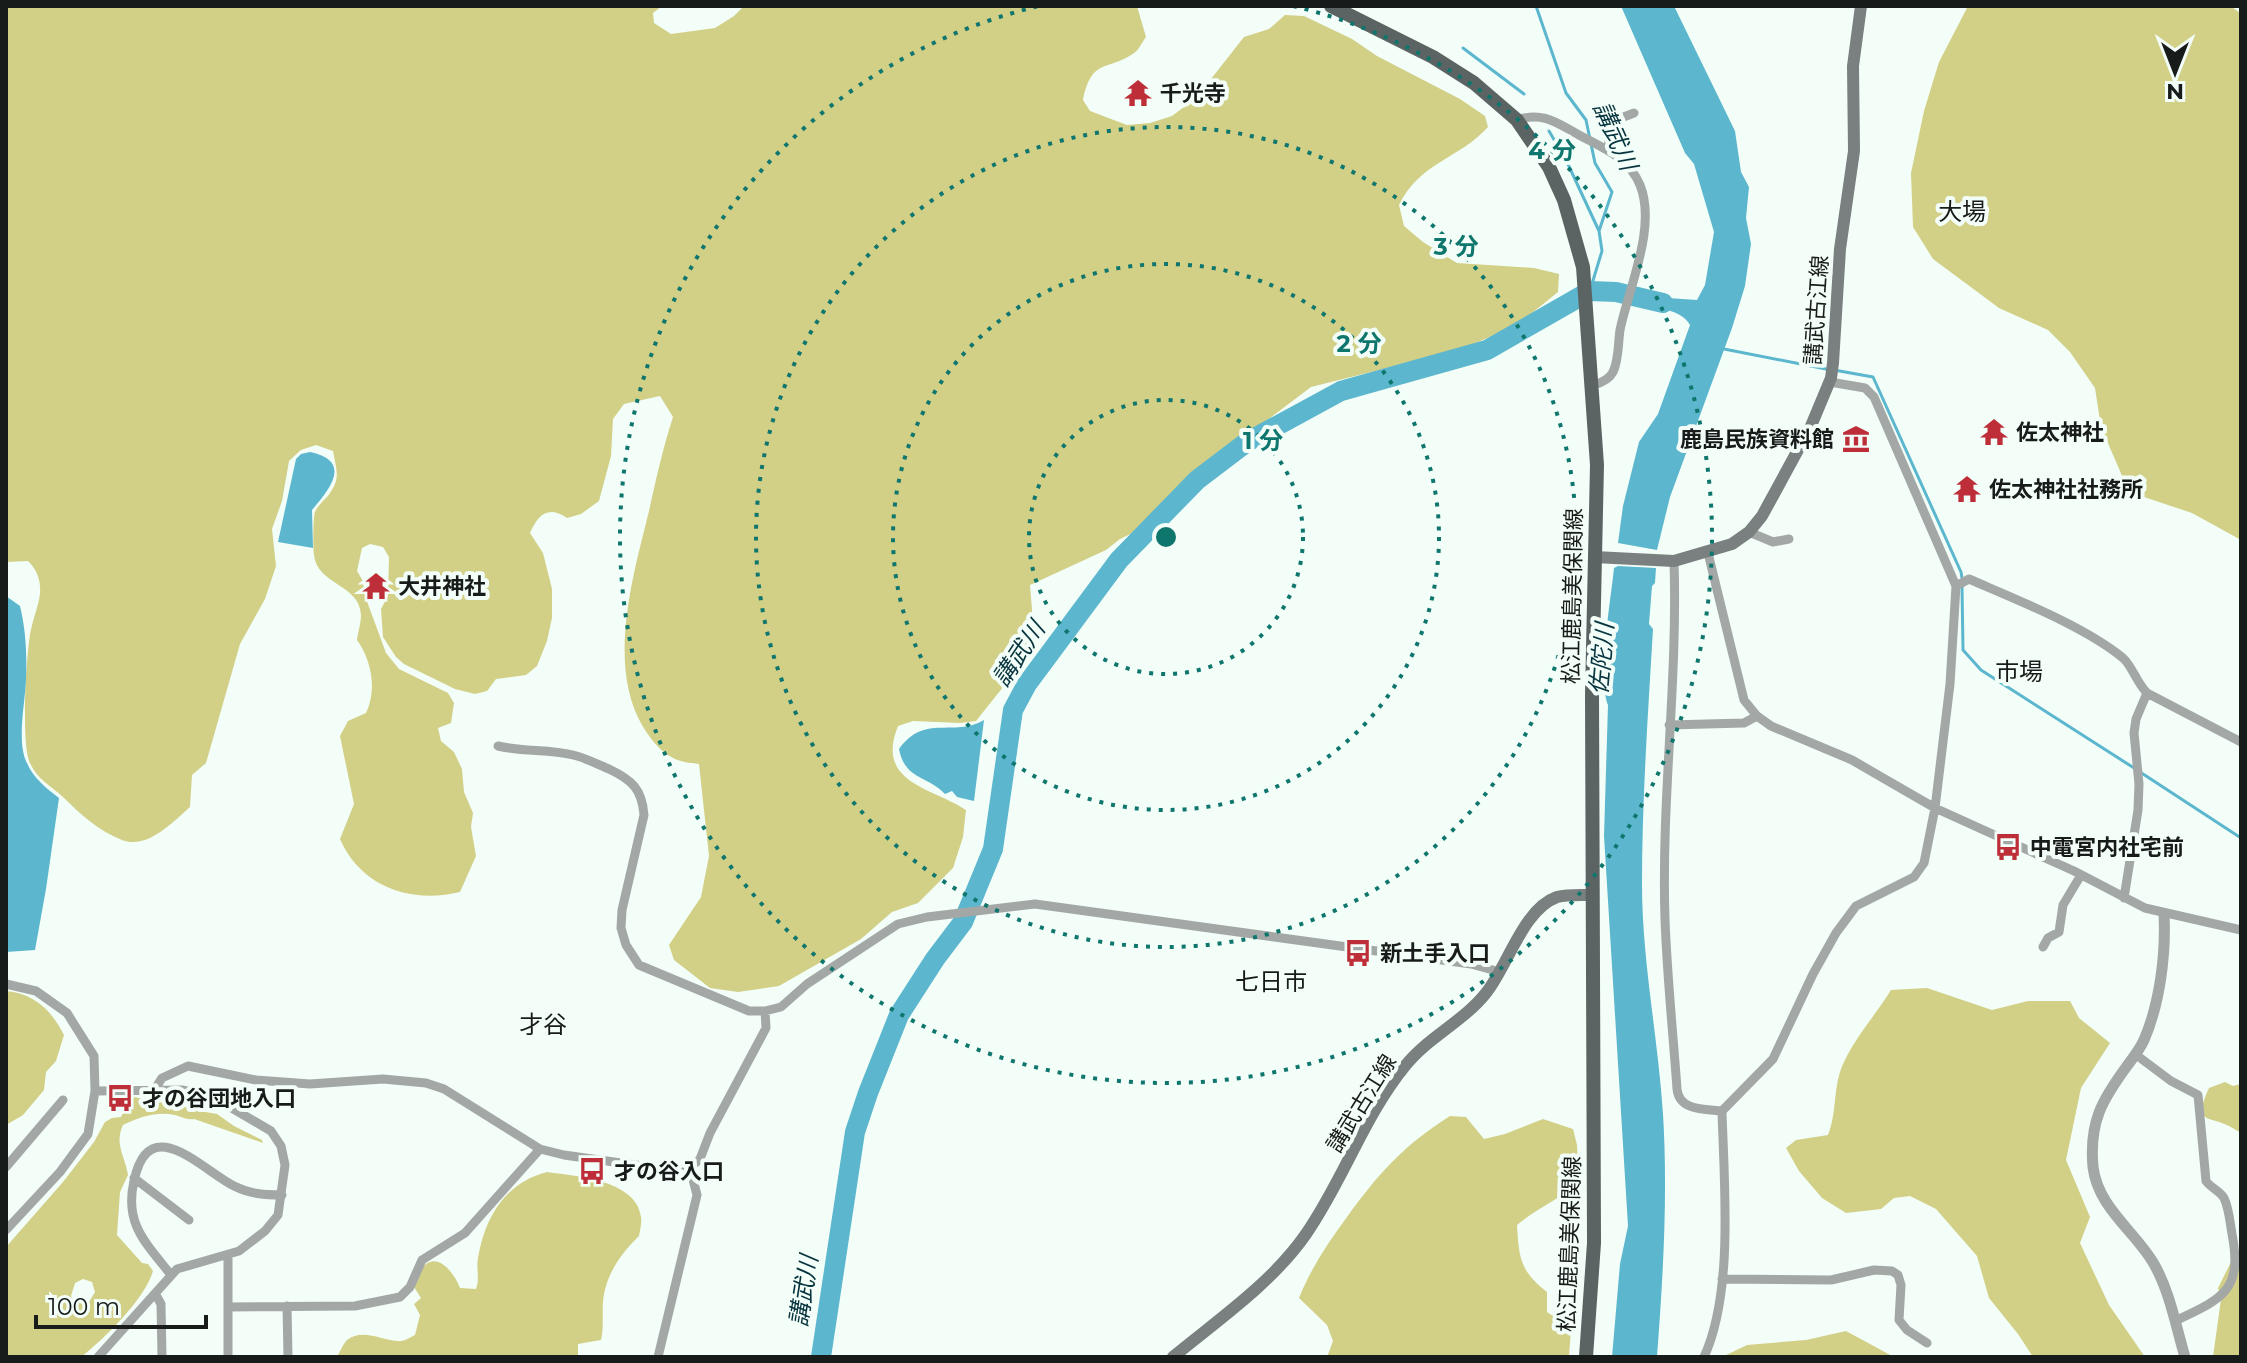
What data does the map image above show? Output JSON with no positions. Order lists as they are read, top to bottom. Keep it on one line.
{"streets":{"main road":["講武古江線","松江鹿島美保関線"]},"crossings":[["講武古江線","松江鹿島美保関線"]],"districts":["大場","市場","七日市","才谷"],"water":["講武川","佐陀川"],"places":{"temple":["千光寺","佐太神社","佐太神社社務所","大井神社"],"museum":["鹿島民族資料館"],"bus stop":["中電宮内社宅前","新土手入口","才の谷団地入口","才の谷入口"]},"scale_bar":"100 m","north":"bottom","rings":["4 分","3 分","2 分","1 分"]}
